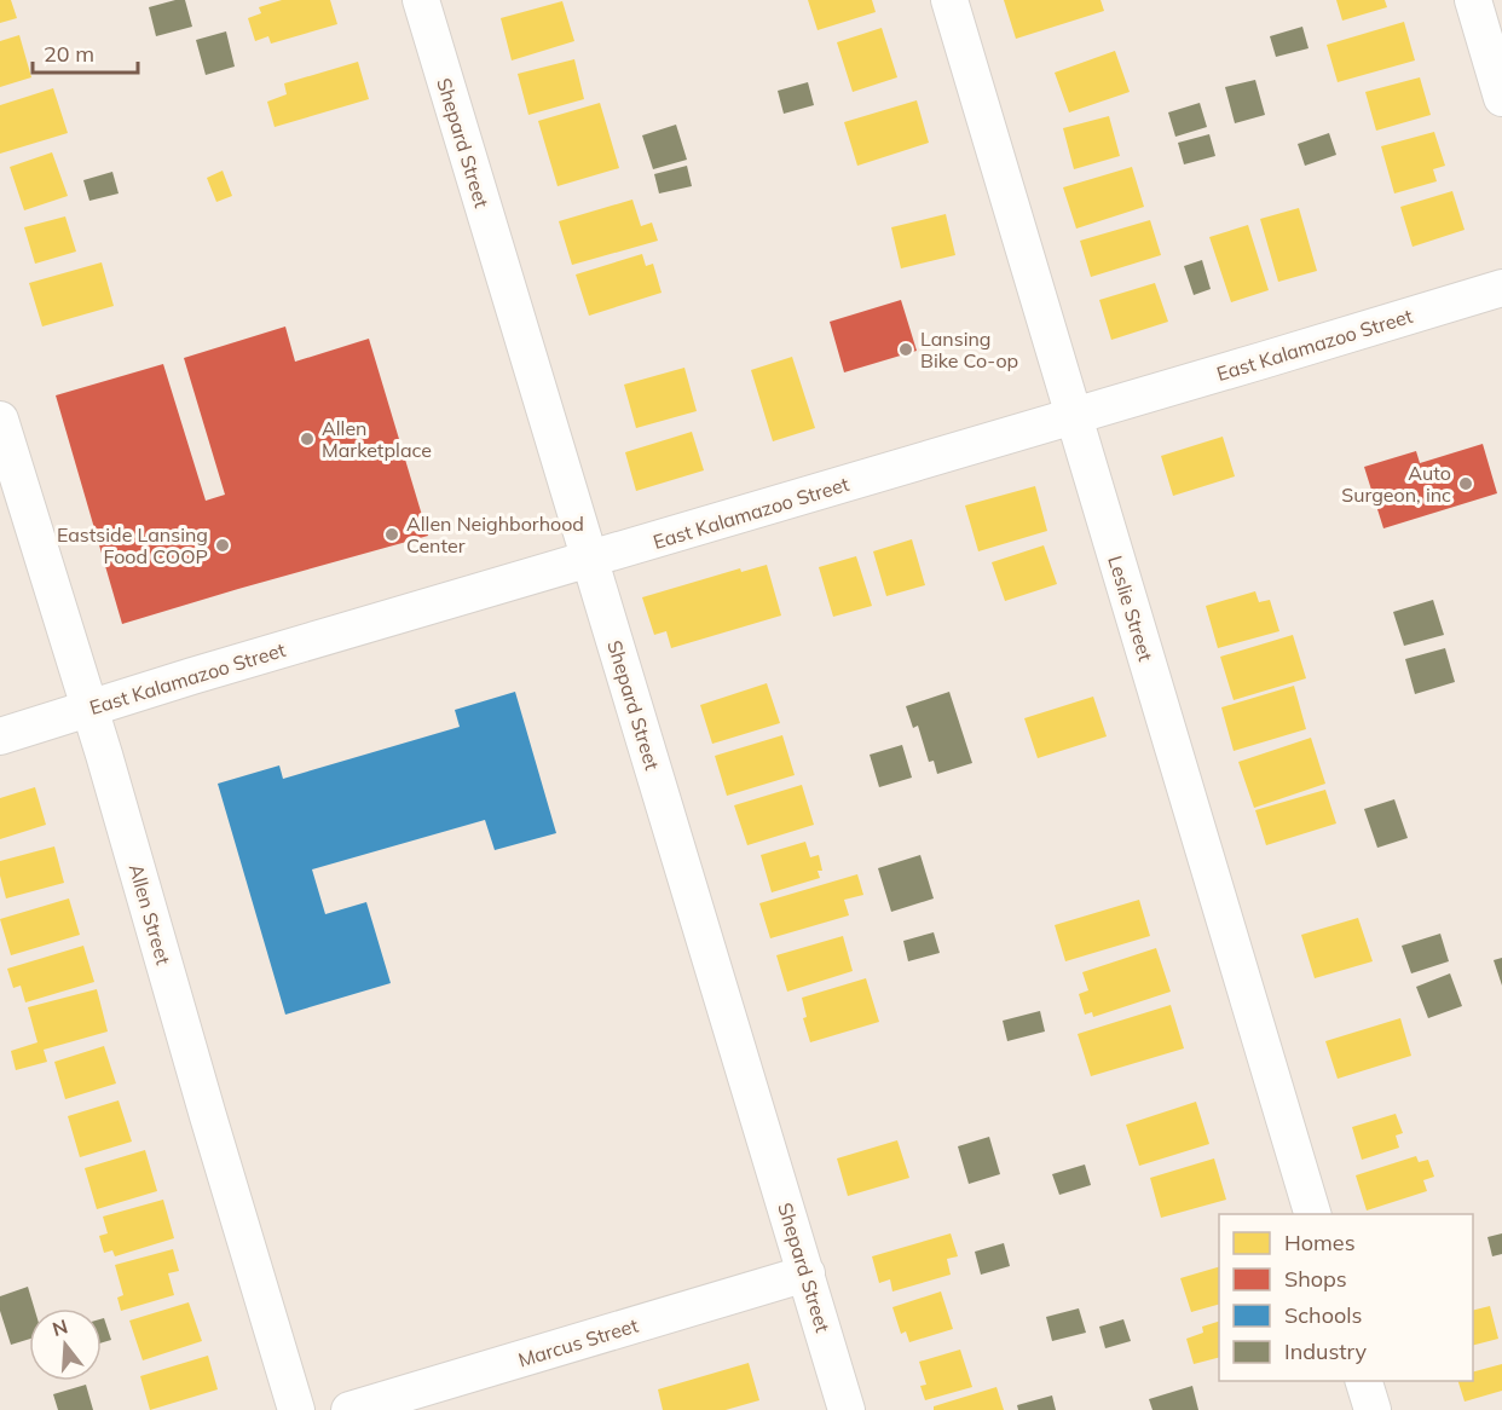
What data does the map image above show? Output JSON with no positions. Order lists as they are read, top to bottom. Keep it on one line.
{"streets":{"street":["Shepard Street","East Kalamazoo Street","Leslie Street","Allen Street","Marcus Street"]},"crossings":[["Shepard Street","East Kalamazoo Street"],["Shepard Street","Marcus Street"],["East Kalamazoo Street","Leslie Street"],["East Kalamazoo Street","Allen Street"]],"places":["Lansing Bike Co-op","Allen Marketplace","Auto Surgeon, inc","Allen Neighborhood Center","Eastside Lansing Food COOP"],"legend":["Homes","Shops","Schools","Industry"],"scale_bar":"20 m","north":"top"}
